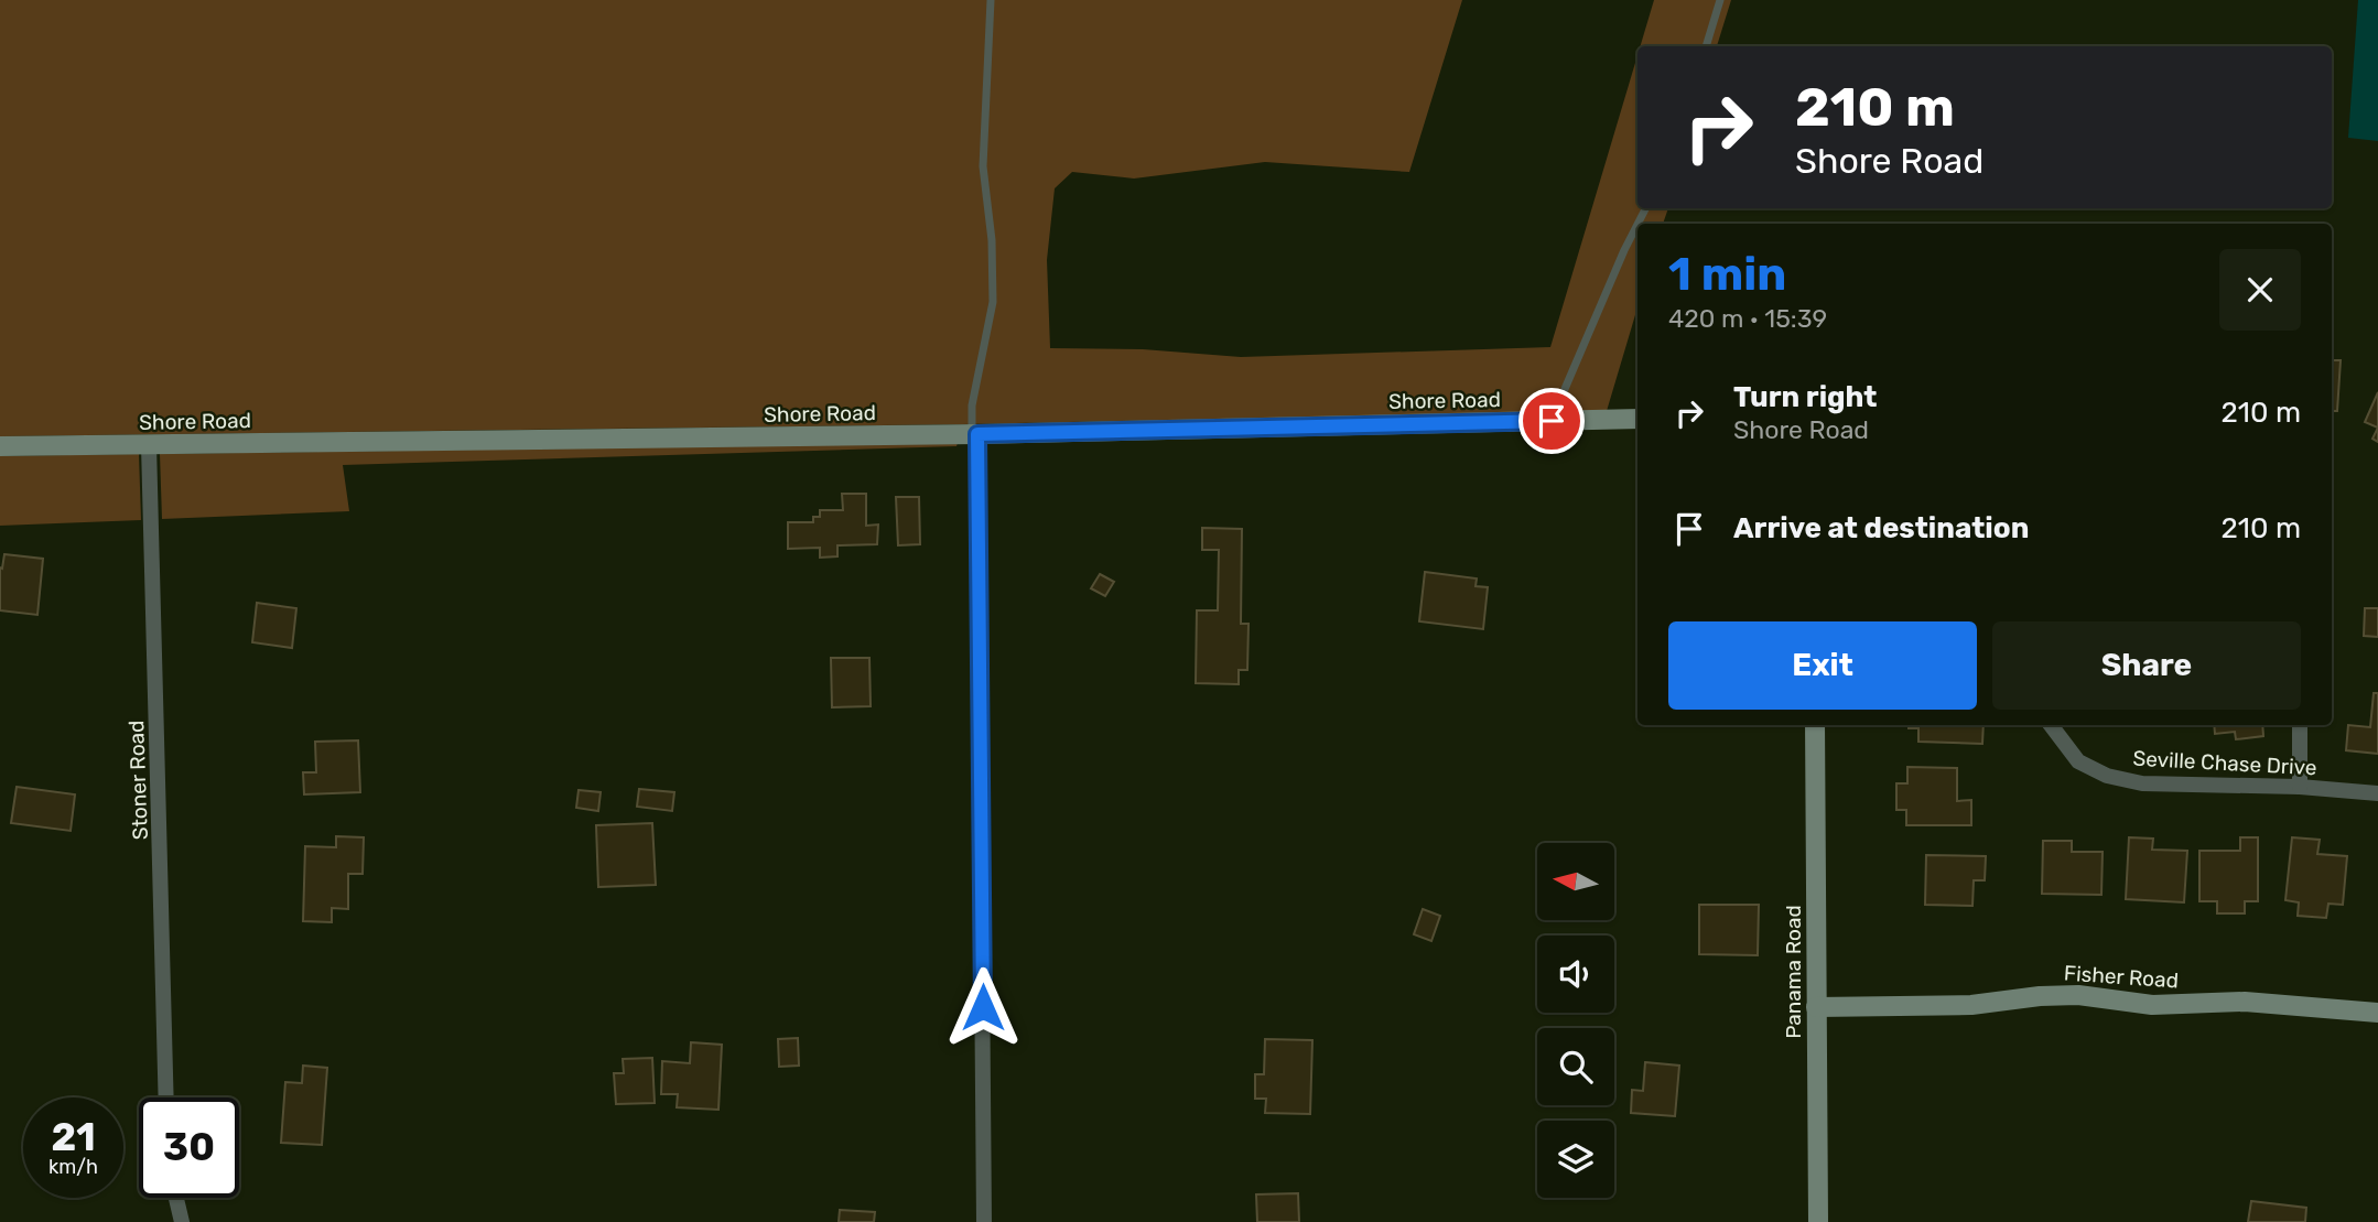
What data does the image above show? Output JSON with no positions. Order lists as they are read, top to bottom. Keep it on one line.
{"streets":{"street":["Shore Road","Seville Chase Drive","Stoner Road","Panama Road","Fisher Road"]},"crossings":[["Shore Road","Stoner Road"],["Panama Road","Fisher Road"]],"north":"left","page":{"turn":["210 m","Shore Road"],"heading":["1 min","420 m · 15:39"],"list":[{"name":"Turn right","note":"Shore Road","value":"210 m"},{"name":"Arrive at destination","value":"210 m"}],"buttons":["Exit","Share"],"speed":"21 km/h","limit":"30"}}
